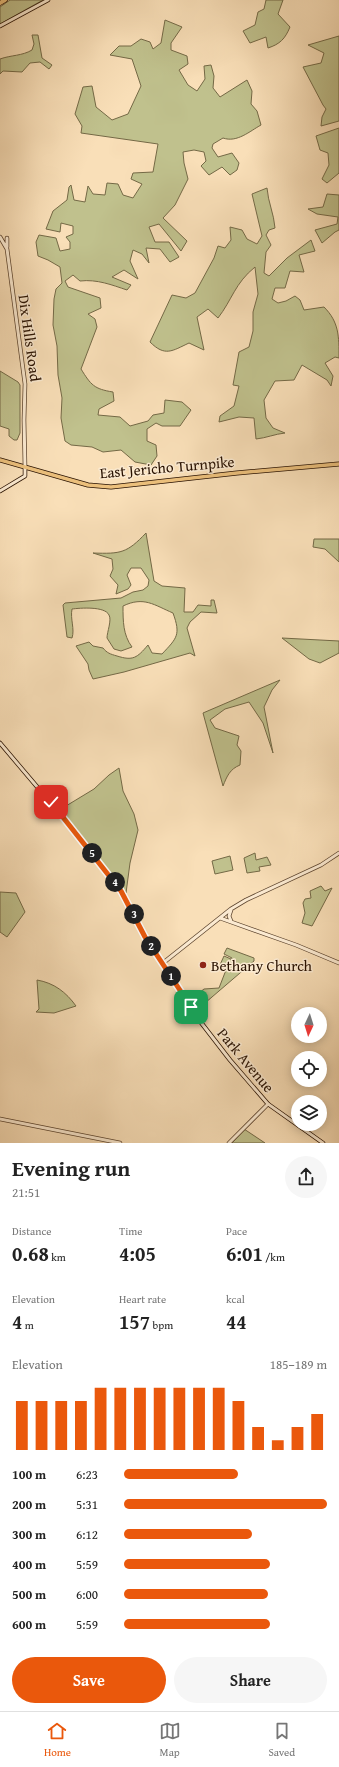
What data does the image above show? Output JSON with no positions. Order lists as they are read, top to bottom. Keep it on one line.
{"streets":{"main road":["East Jericho Turnpike"],"street":["Dix Hills Road","Park Avenue"]},"crossings":[["Dix Hills Road","East Jericho Turnpike"]],"places":["Bethany Church"],"north":"bottom","page":{"pins":["5","4","3","2","1"],"heading":["Evening run","21:51"],"stats":[["Distance","0.68 km"],["Time","4:05"],["Pace","6:01 /km"],["Elevation","4 m"],["Heart rate","157 bpm"],["kcal","44"]],"chart":["Elevation","185–189 m"],"list":[{"name":"100 m","note":"6:23"},{"name":"200 m","note":"5:31"},{"name":"300 m","note":"6:12"},{"name":"400 m","note":"5:59"},{"name":"500 m","note":"6:00"},{"name":"600 m","note":"5:59"}],"buttons":["Save","Share"],"tabs":["Home","Map","Saved"]}}
